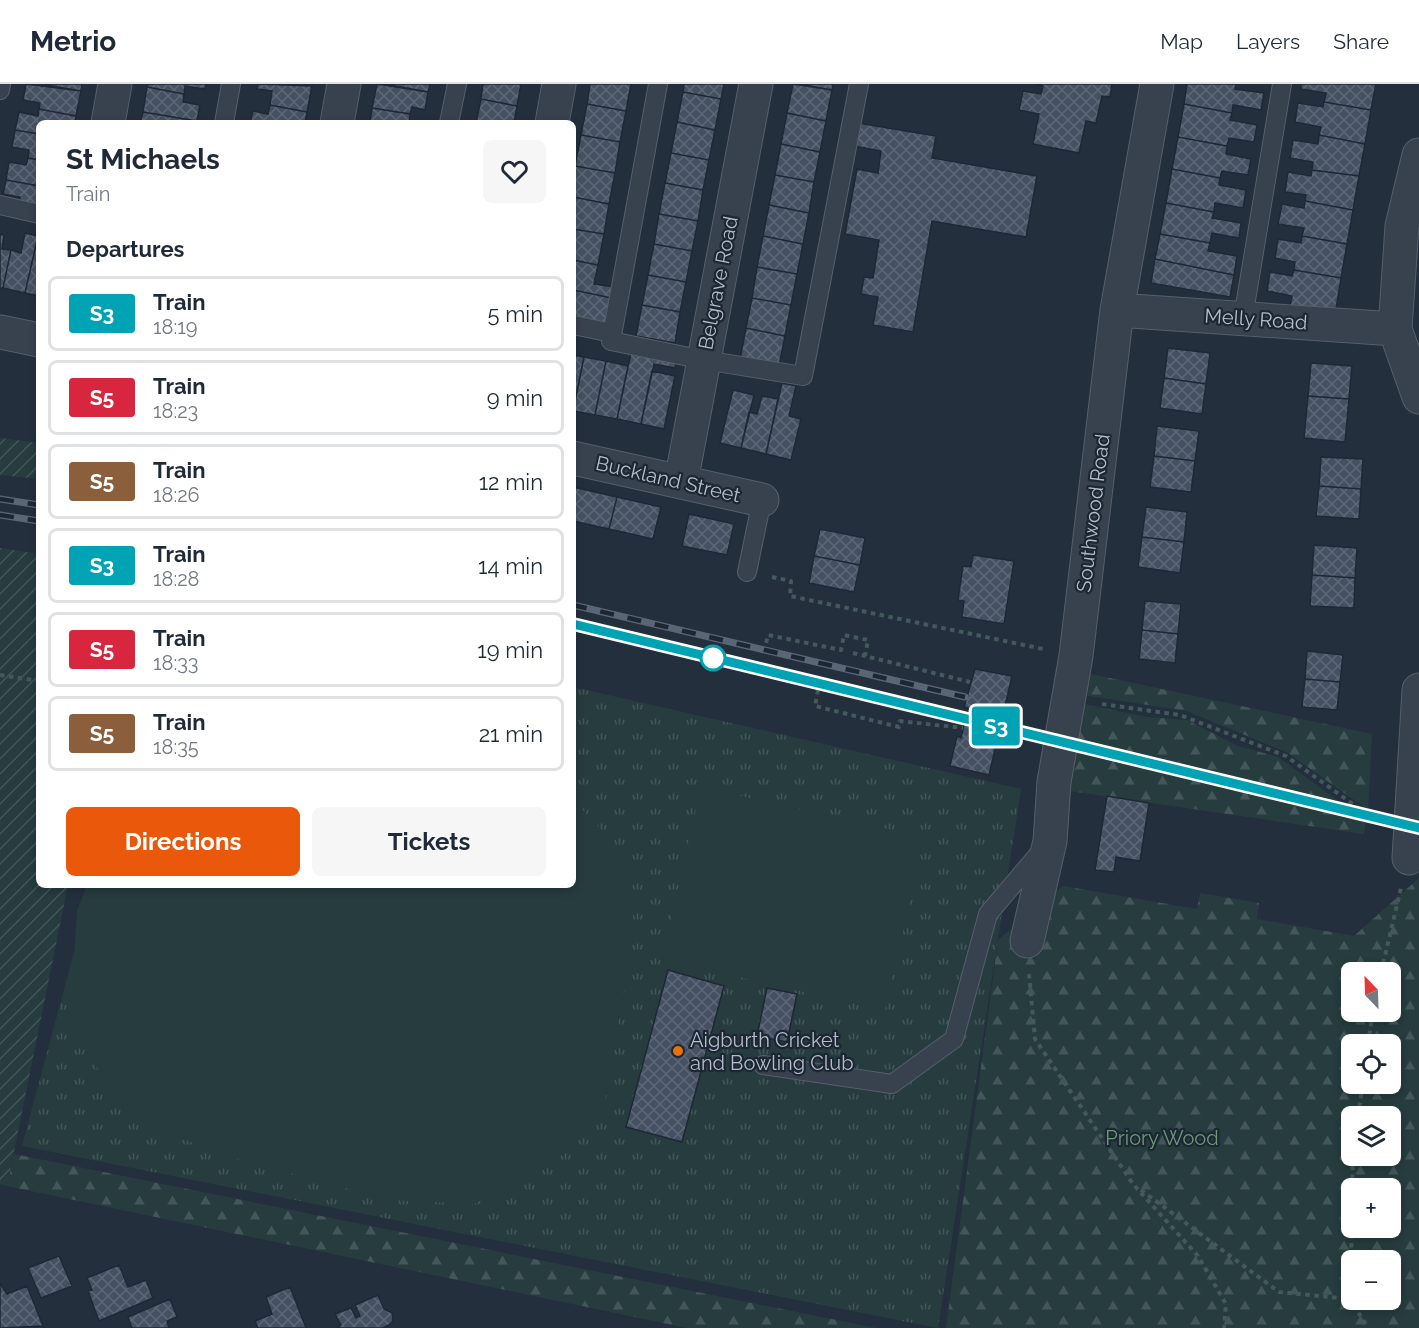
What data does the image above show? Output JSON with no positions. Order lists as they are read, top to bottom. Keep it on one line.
{"streets":{"street":["Belgrave Road","Melly Road","Buckland Street","Southwood Road"]},"crossings":[["Belgrave Road","Buckland Street"],["Melly Road","Southwood Road"]],"parks":["Priory Wood"],"places":["Aigburth Cricket and Bowling Club"],"north":"top left","page":{"header":"Metrio","nav":["Map","Layers","Share"],"on_map":"S3","heading":[["St Michaels","Train"],"Departures"],"list":[{"mark":"S3","name":"Train","note":"18:19","value":"5 min"},{"mark":"S5","name":"Train","note":"18:23","value":"9 min"},{"mark":"S5","name":"Train","note":"18:26","value":"12 min"},{"mark":"S3","name":"Train","note":"18:28","value":"14 min"},{"mark":"S5","name":"Train","note":"18:33","value":"19 min"},{"mark":"S5","name":"Train","note":"18:35","value":"21 min"}],"buttons":["Directions","Tickets"],"map_buttons":["+","−"]}}
